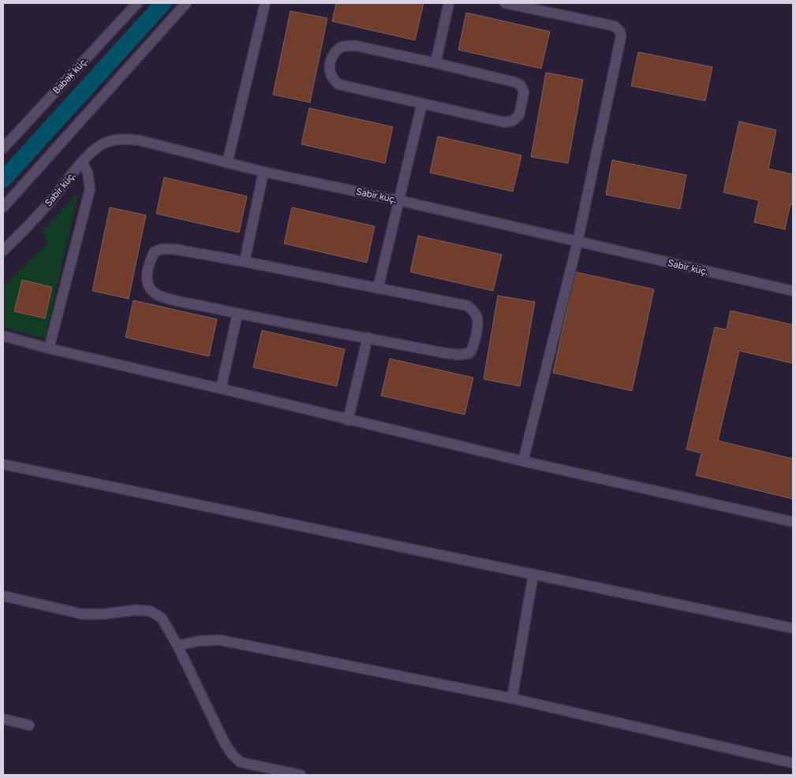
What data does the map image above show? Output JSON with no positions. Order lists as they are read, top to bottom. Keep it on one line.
{"streets":{"street":["Babək küç.","Sabir küç."]}}
